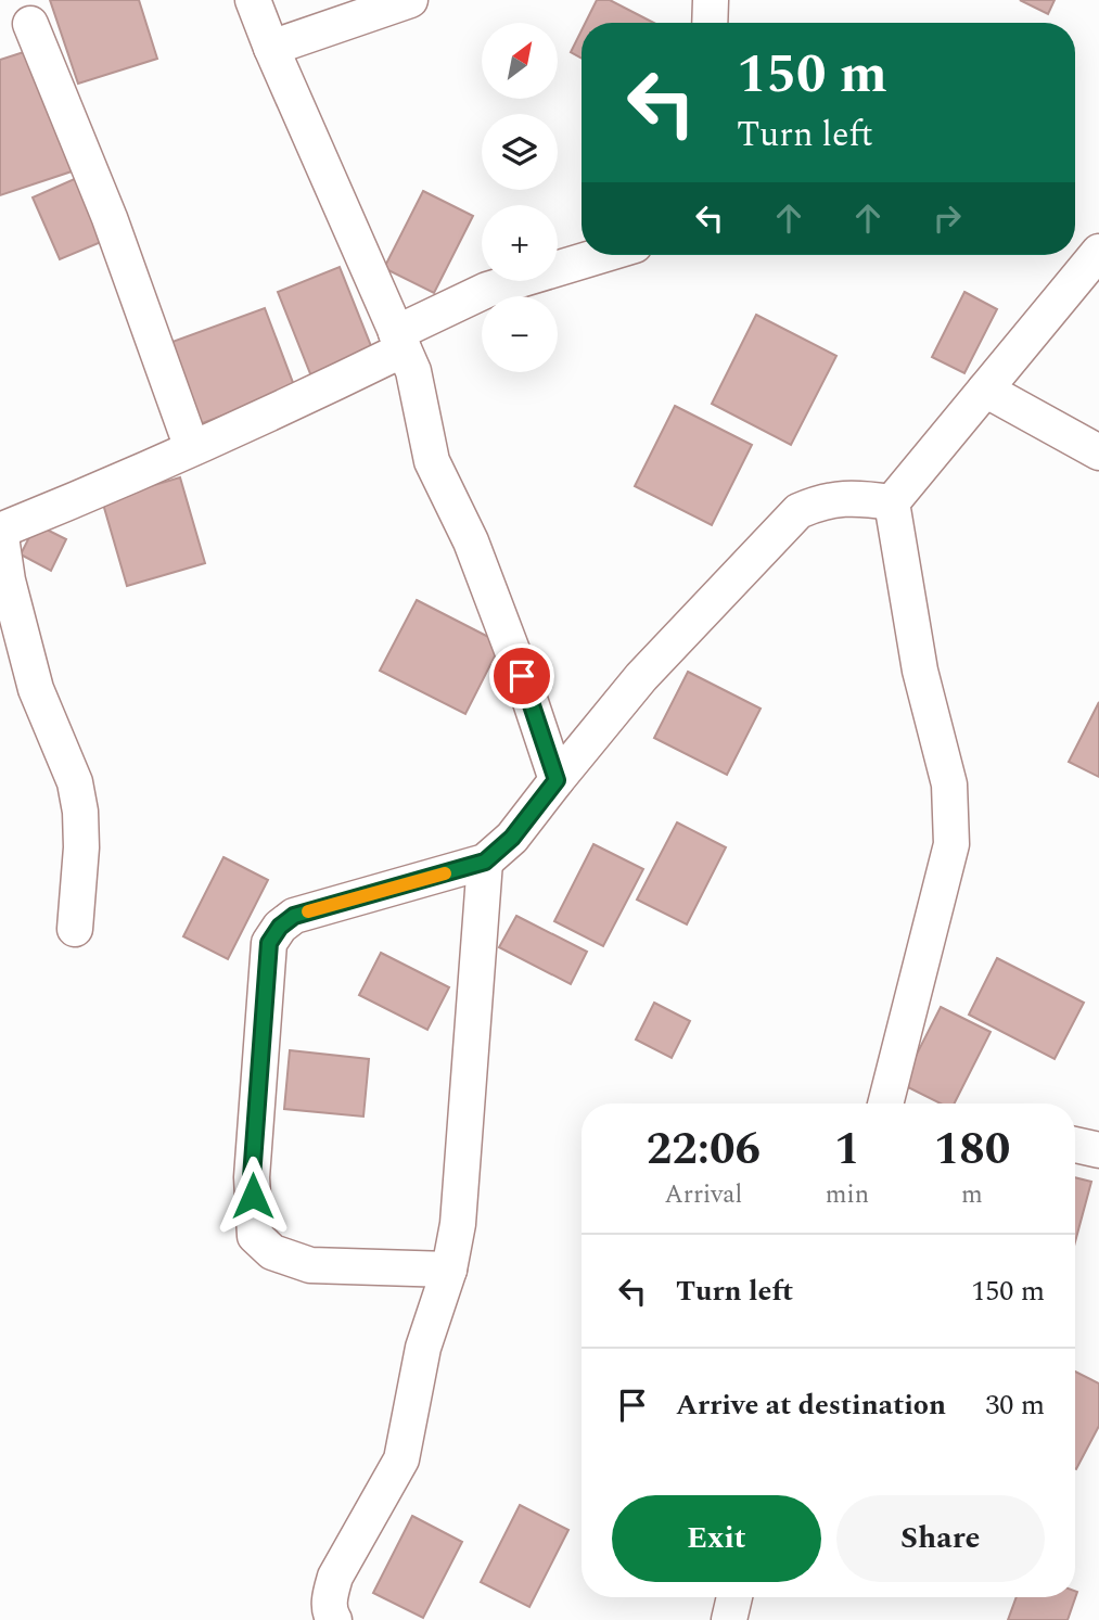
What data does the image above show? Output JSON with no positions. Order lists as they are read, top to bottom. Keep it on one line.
{"north":"top right","page":{"map_buttons":["+","−"],"turn":["150 m","Turn left"],"eta":["22:06","Arrival","1","min","180","m"],"list":[{"name":"Turn left","value":"150 m"},{"name":"Arrive at destination","value":"30 m"}],"buttons":["Exit","Share"]}}
